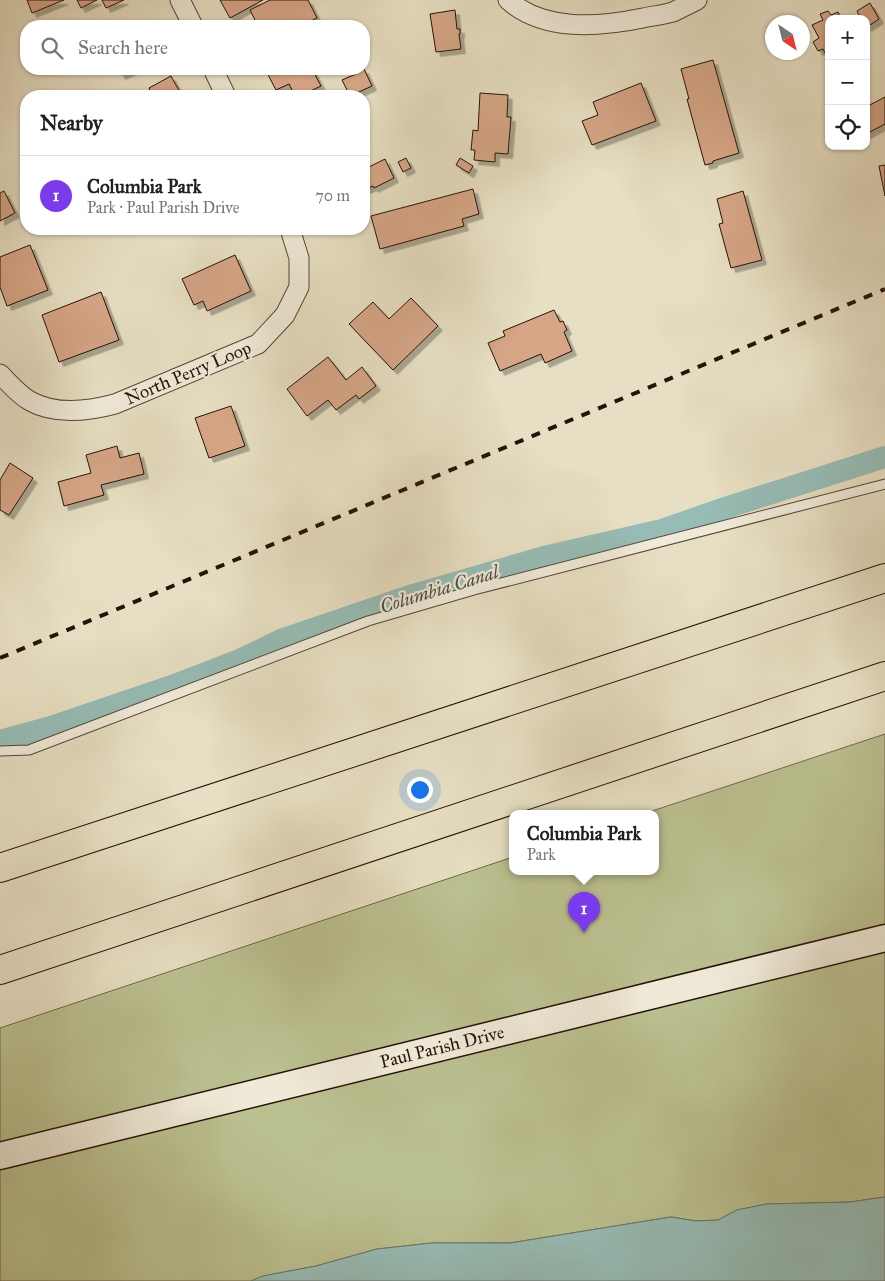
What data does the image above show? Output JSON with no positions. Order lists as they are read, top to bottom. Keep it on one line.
{"streets":{"street":["North Perry Loop","Paul Parish Drive"]},"water":["Columbia Canal"],"north":"bottom right","page":{"map_buttons":["+","−"],"search":"Search here","heading":"Nearby","list":[{"mark":"1","name":"Columbia Park","note":"Park · Paul Parish Drive","value":"70 m"}],"popup":["Columbia Park","Park"],"pins":"1"}}
